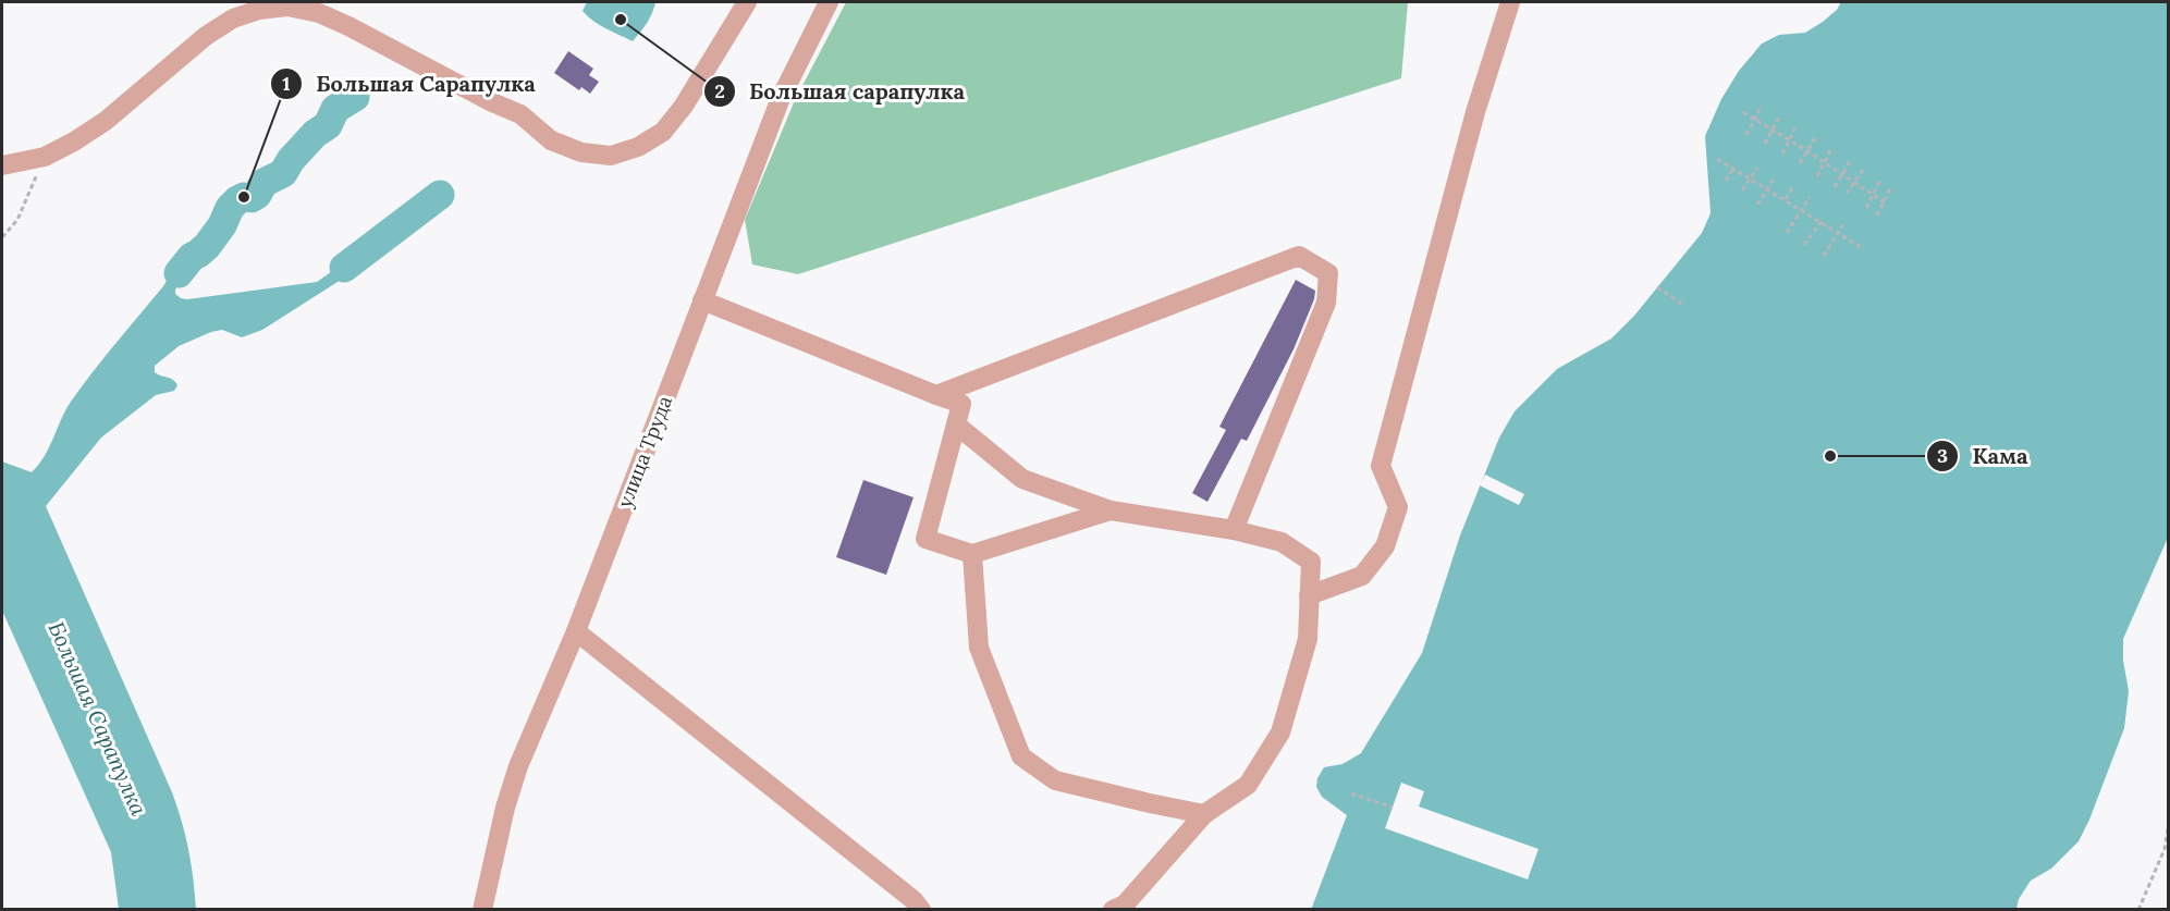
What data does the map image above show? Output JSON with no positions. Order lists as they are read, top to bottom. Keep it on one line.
{"streets":{"street":["улица Труда"]},"water":["Большая Сарапулка"],"places":["Большая сарапулка","Большая Сарапулка","Кама"]}
